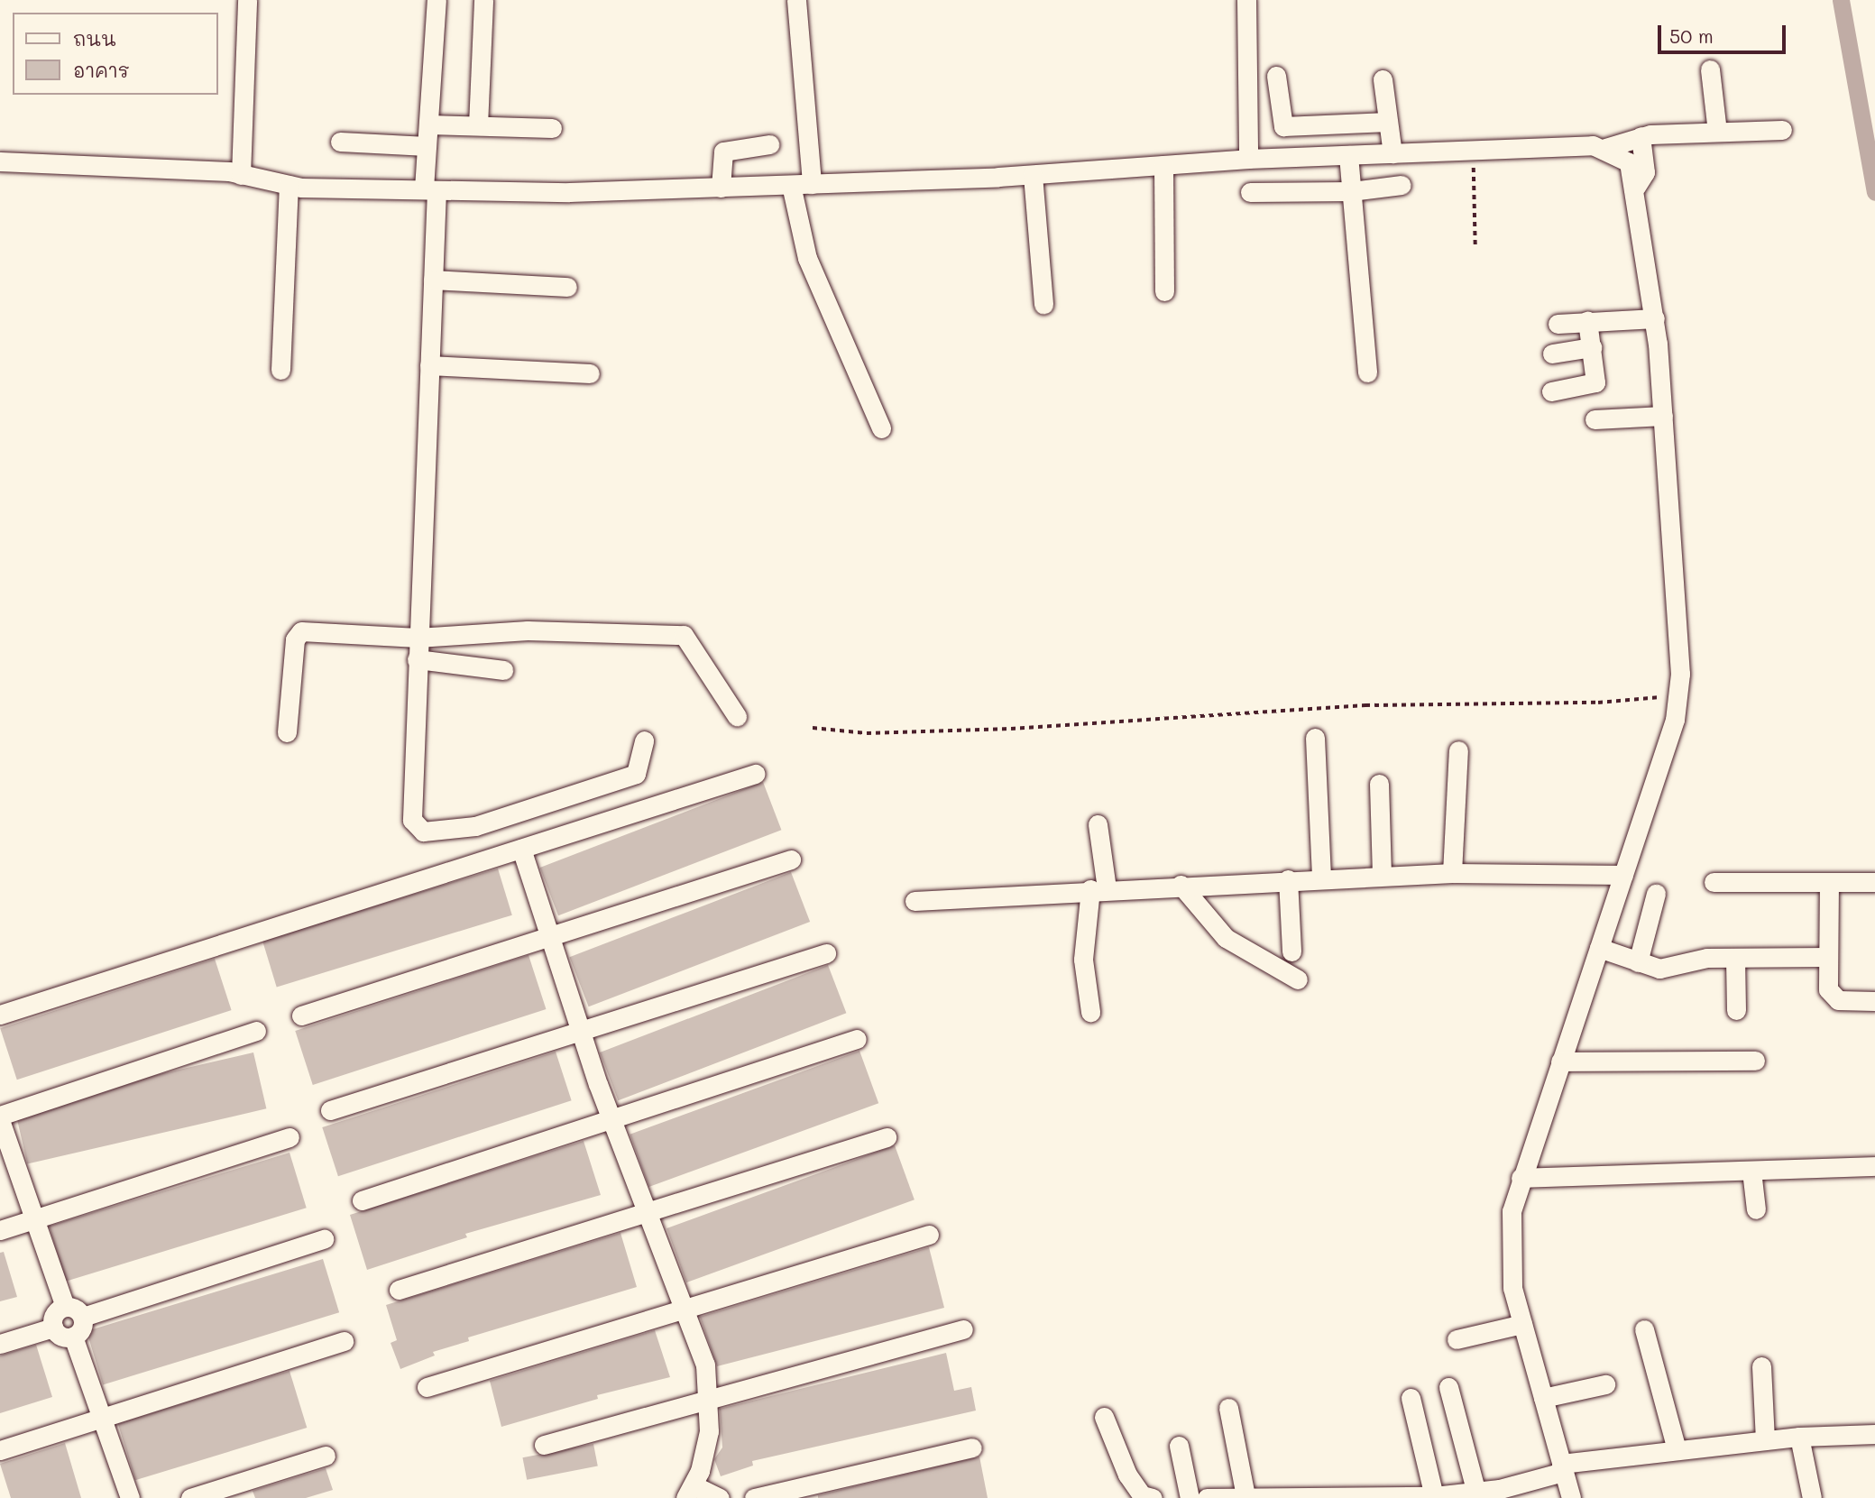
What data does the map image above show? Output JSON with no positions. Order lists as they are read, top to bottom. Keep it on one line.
{"legend":["ถนน","อาคาร"],"scale_bar":"50 m"}
